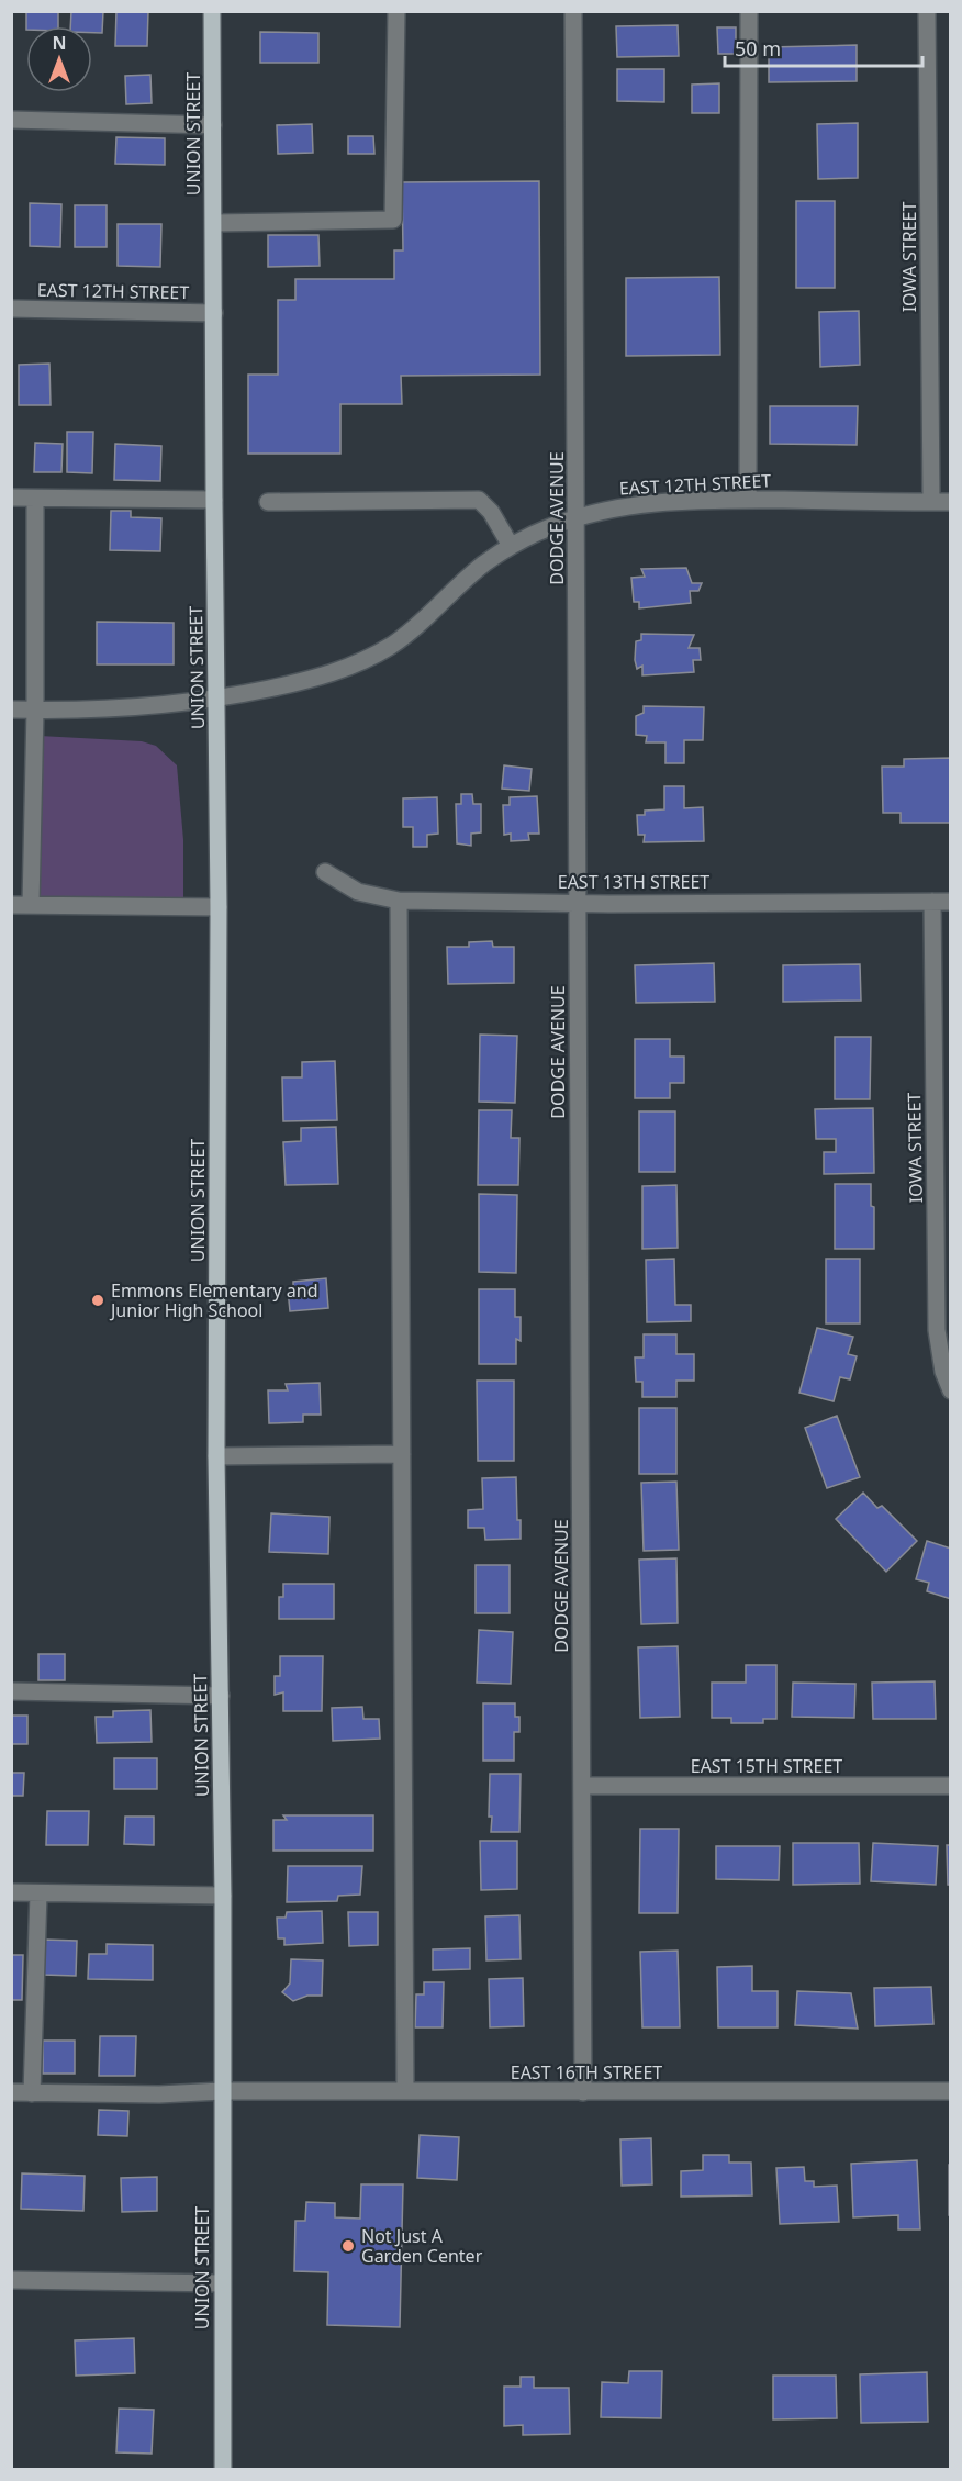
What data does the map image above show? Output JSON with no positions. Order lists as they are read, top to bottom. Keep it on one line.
{"streets":{"main road":["UNION STREET"],"street":["IOWA STREET","EAST 12TH STREET","DODGE AVENUE","EAST 13TH STREET","EAST 15TH STREET","EAST 16TH STREET"]},"crossings":[["UNION STREET","EAST 12TH STREET"],["UNION STREET","EAST 16TH STREET"],["IOWA STREET","EAST 12TH STREET"],["IOWA STREET","EAST 13TH STREET"],["EAST 12TH STREET","DODGE AVENUE"],["DODGE AVENUE","EAST 13TH STREET"],["DODGE AVENUE","EAST 15TH STREET"],["DODGE AVENUE","EAST 16TH STREET"]],"places":["Emmons Elementary and Junior High School","Not Just A Garden Center"],"scale_bar":"50 m","north":"top"}
